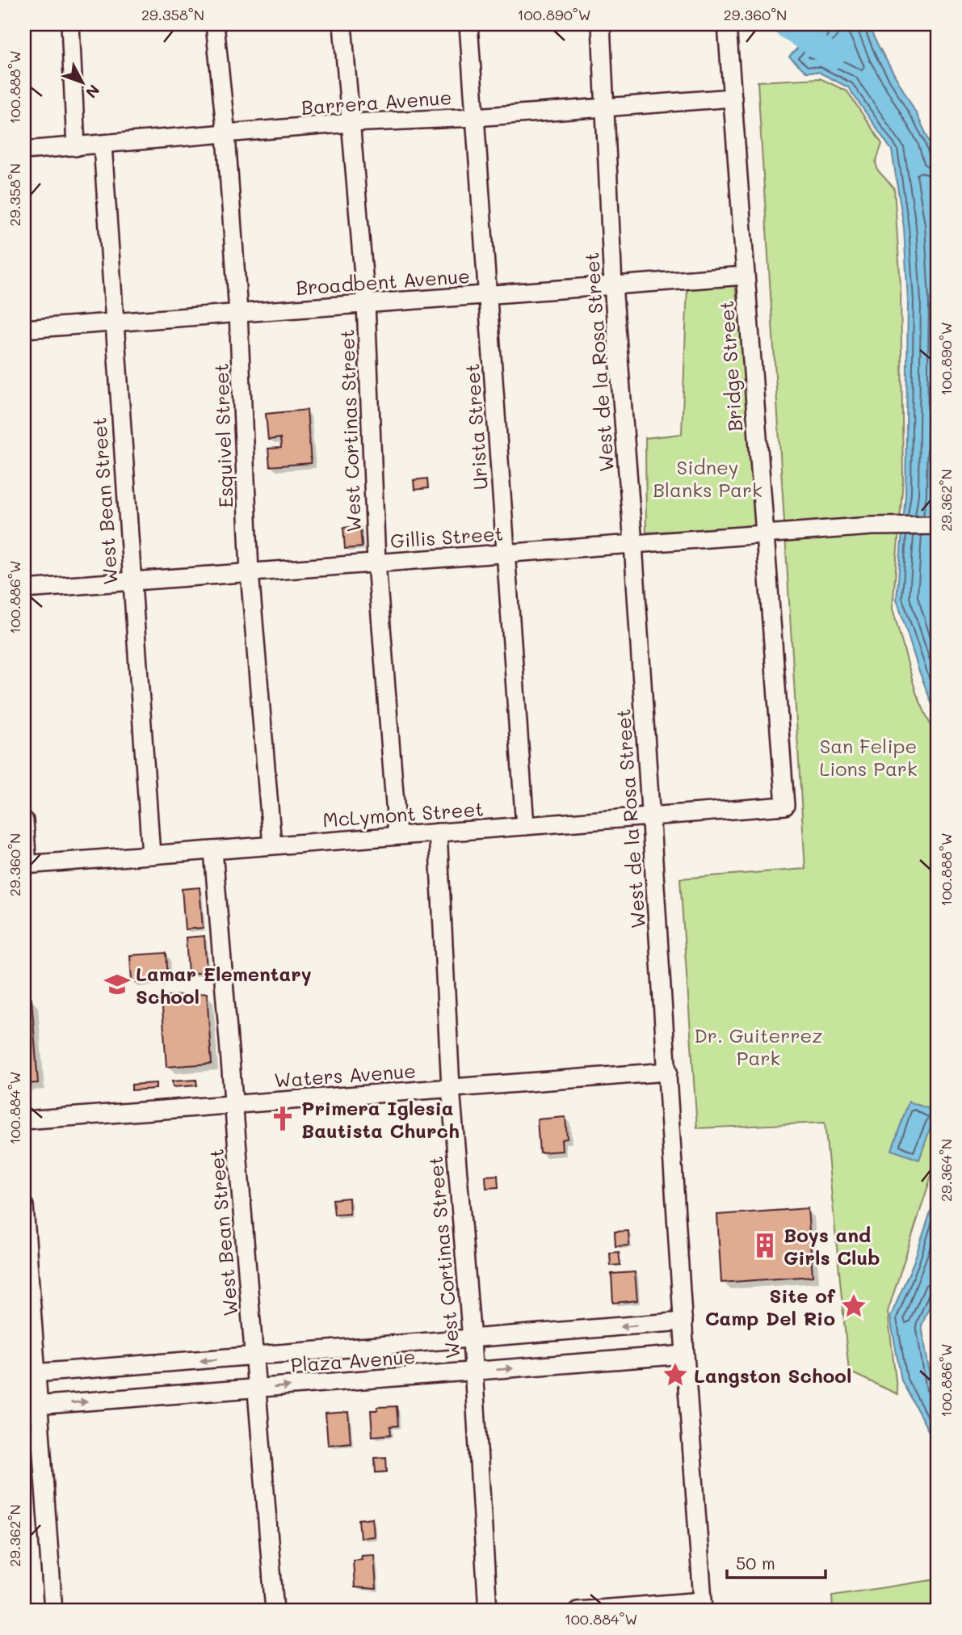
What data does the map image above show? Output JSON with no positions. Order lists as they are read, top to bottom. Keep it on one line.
{"streets":{"street":["Barrera Avenue","Broadbent Avenue","West de la Rosa Street","Bridge Street","Urista Street","West Cortinas Street","Esquivel Street","West Bean Street","Gillis Street","McLymont Street","Waters Avenue","Plaza Avenue"]},"crossings":[["Barrera Avenue","West de la Rosa Street"],["Barrera Avenue","Bridge Street"],["Barrera Avenue","Urista Street"],["Barrera Avenue","West Cortinas Street"],["Barrera Avenue","Esquivel Street"],["Barrera Avenue","West Bean Street"],["Broadbent Avenue","West de la Rosa Street"],["Broadbent Avenue","Bridge Street"],["Broadbent Avenue","Urista Street"],["Broadbent Avenue","West Cortinas Street"],["Broadbent Avenue","Esquivel Street"],["Broadbent Avenue","West Bean Street"],["West de la Rosa Street","Gillis Street"],["West de la Rosa Street","McLymont Street"],["West de la Rosa Street","Waters Avenue"],["West de la Rosa Street","Plaza Avenue"],["Bridge Street","Gillis Street"],["Bridge Street","McLymont Street"],["Urista Street","Gillis Street"],["Urista Street","McLymont Street"],["West Cortinas Street","Gillis Street"],["West Cortinas Street","McLymont Street"],["West Cortinas Street","Waters Avenue"],["West Cortinas Street","Plaza Avenue"],["Esquivel Street","Gillis Street"],["Esquivel Street","McLymont Street"],["West Bean Street","Gillis Street"],["West Bean Street","McLymont Street"],["West Bean Street","Waters Avenue"],["West Bean Street","Plaza Avenue"]],"parks":["Sidney Blanks Park","San Felipe Lions Park","Dr. Guiterrez Park"],"places":{"school or university":["Lamar Elementary School"],"church":["Primera Iglesia Bautista Church"],"building":["Boys and Girls Club"],"place":["Site of Camp Del Rio","Langston School"]},"scale_bar":"50 m","north":"bottom right","coordinates":["29.358°N","100.890°W","29.360°N","100.888°W","29.362°N","100.886°W","100.884°W","29.364°N"]}
